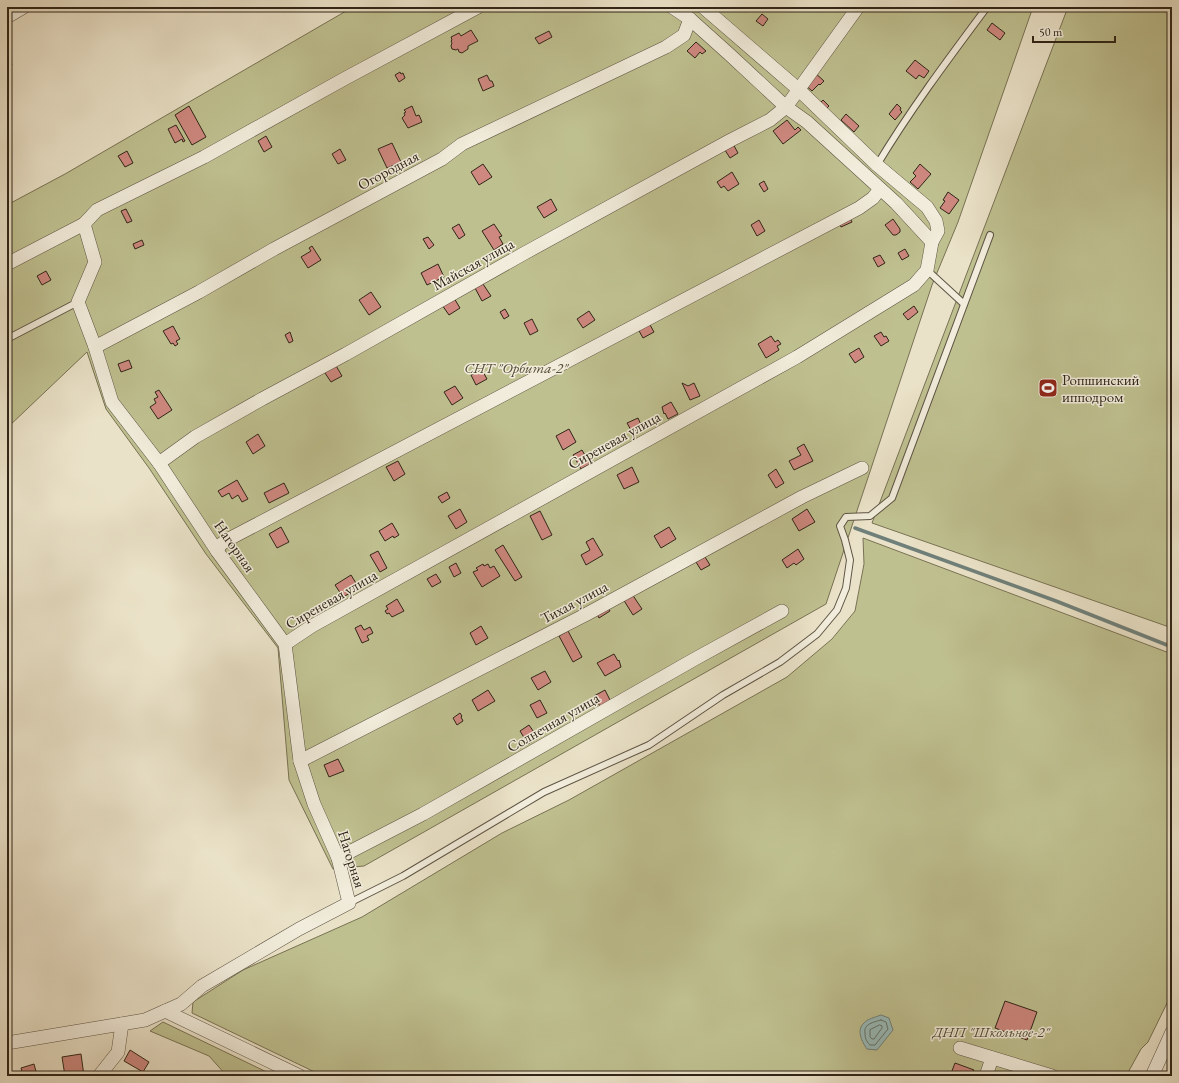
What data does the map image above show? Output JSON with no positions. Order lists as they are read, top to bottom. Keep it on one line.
{"streets":{"street":["Огородная","Майская улица","Сиреневая улица","Нагорная","Тихая улица","Солнечная улица"]},"crossings":[["Огородная","Нагорная"],["Майская улица","Нагорная"],["Сиреневая улица","Нагорная"],["Нагорная","Тихая улица"],["Нагорная","Солнечная улица"]],"parks":["СНТ \"Орбита-2\"","ДНП \"Школьное-2\""],"places":{"sports":["Ропшинский ипподром"]},"scale_bar":"50 m"}
